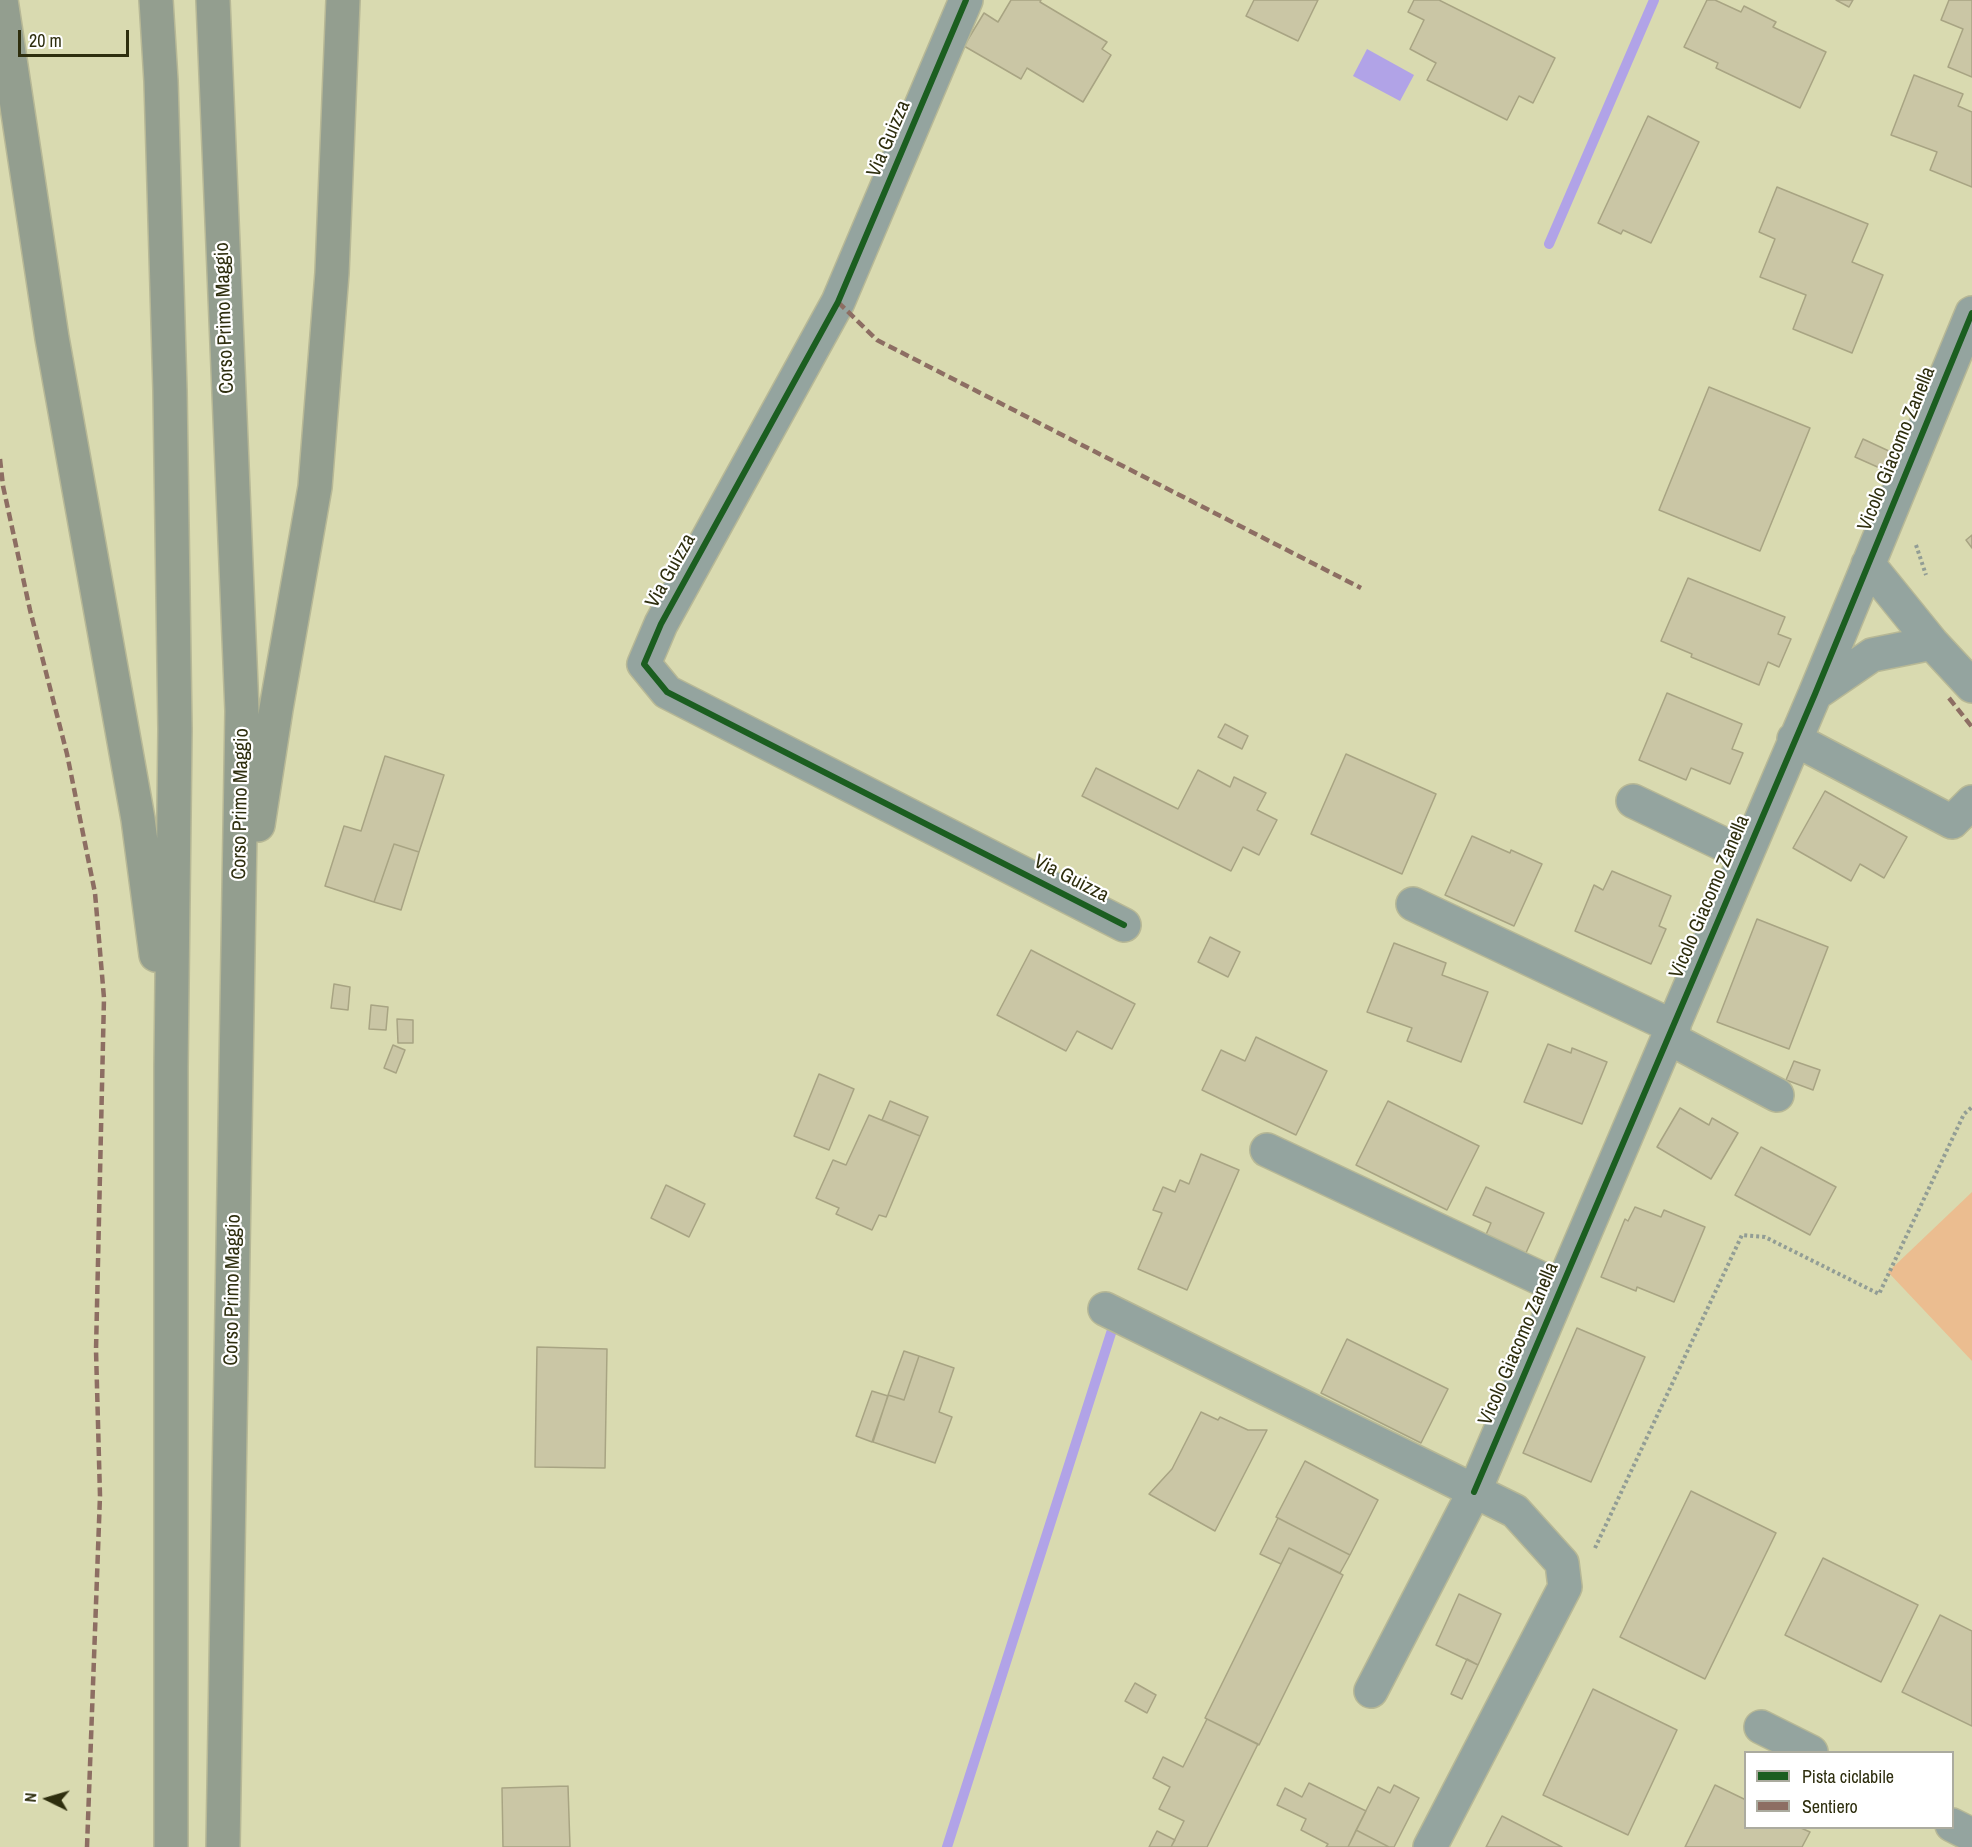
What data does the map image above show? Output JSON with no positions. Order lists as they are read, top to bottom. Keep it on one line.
{"streets":{"highway":["Corso Primo Maggio"],"street":["Via Guizza","Vicolo Giacomo Zanella"]},"legend":["Pista ciclabile","Sentiero"],"scale_bar":"20 m","north":"left"}
